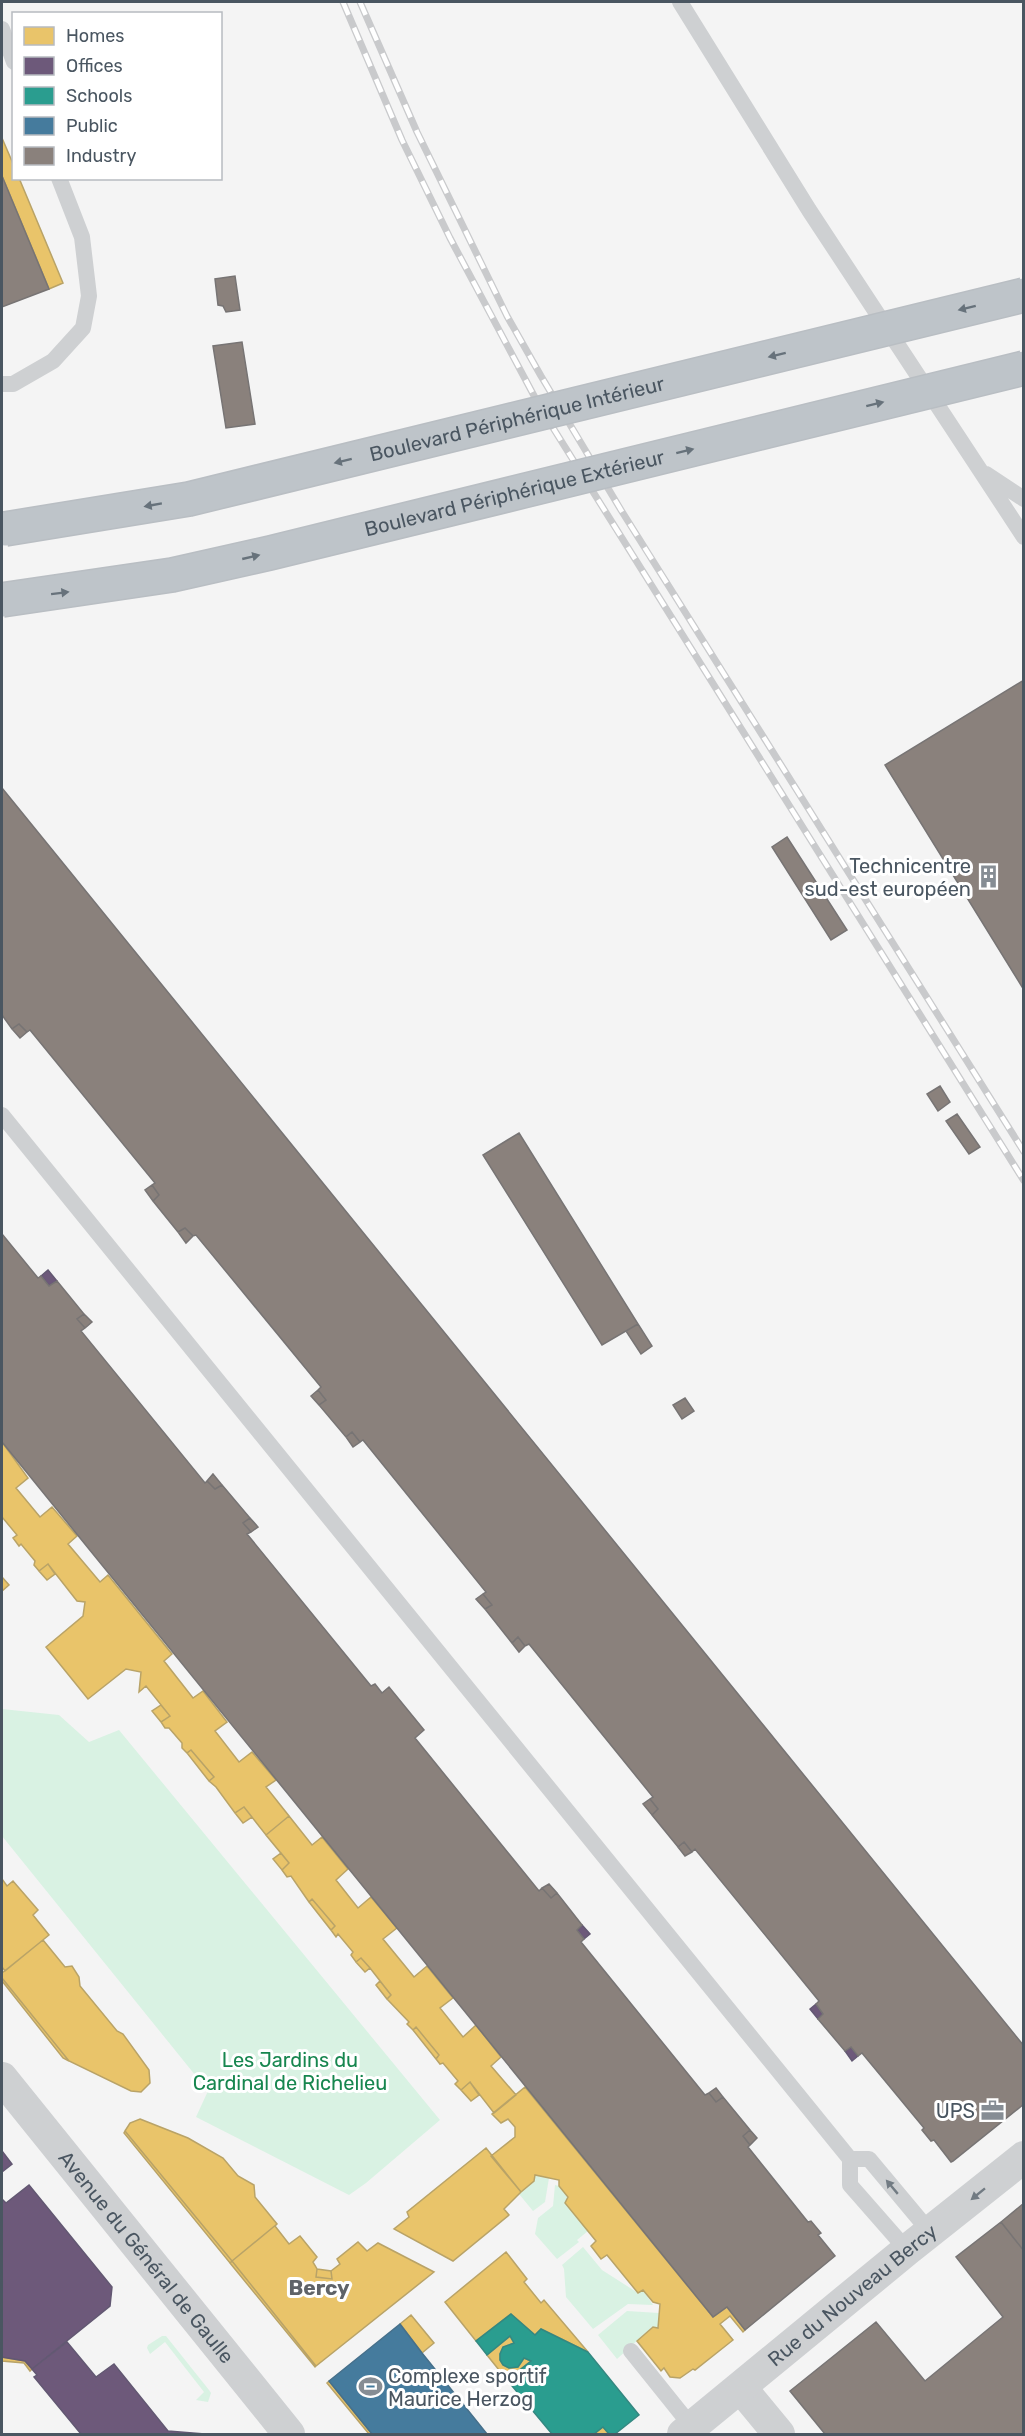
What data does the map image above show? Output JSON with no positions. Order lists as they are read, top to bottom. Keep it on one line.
{"streets":{"highway":["Boulevard Périphérique Intérieur","Boulevard Périphérique Extérieur"],"street":["Avenue du Général de Gaulle","Rue du Nouveau Bercy"]},"one_way":["Boulevard Périphérique Intérieur","Boulevard Périphérique Extérieur"],"districts":["Bercy"],"parks":["Les Jardins du Cardinal de Richelieu"],"places":{"building":["Technicentre sud-est européen"],"office":["UPS"],"sports":["Complexe sportif Maurice Herzog"]},"legend":["Homes","Offices","Schools","Public","Industry"]}
